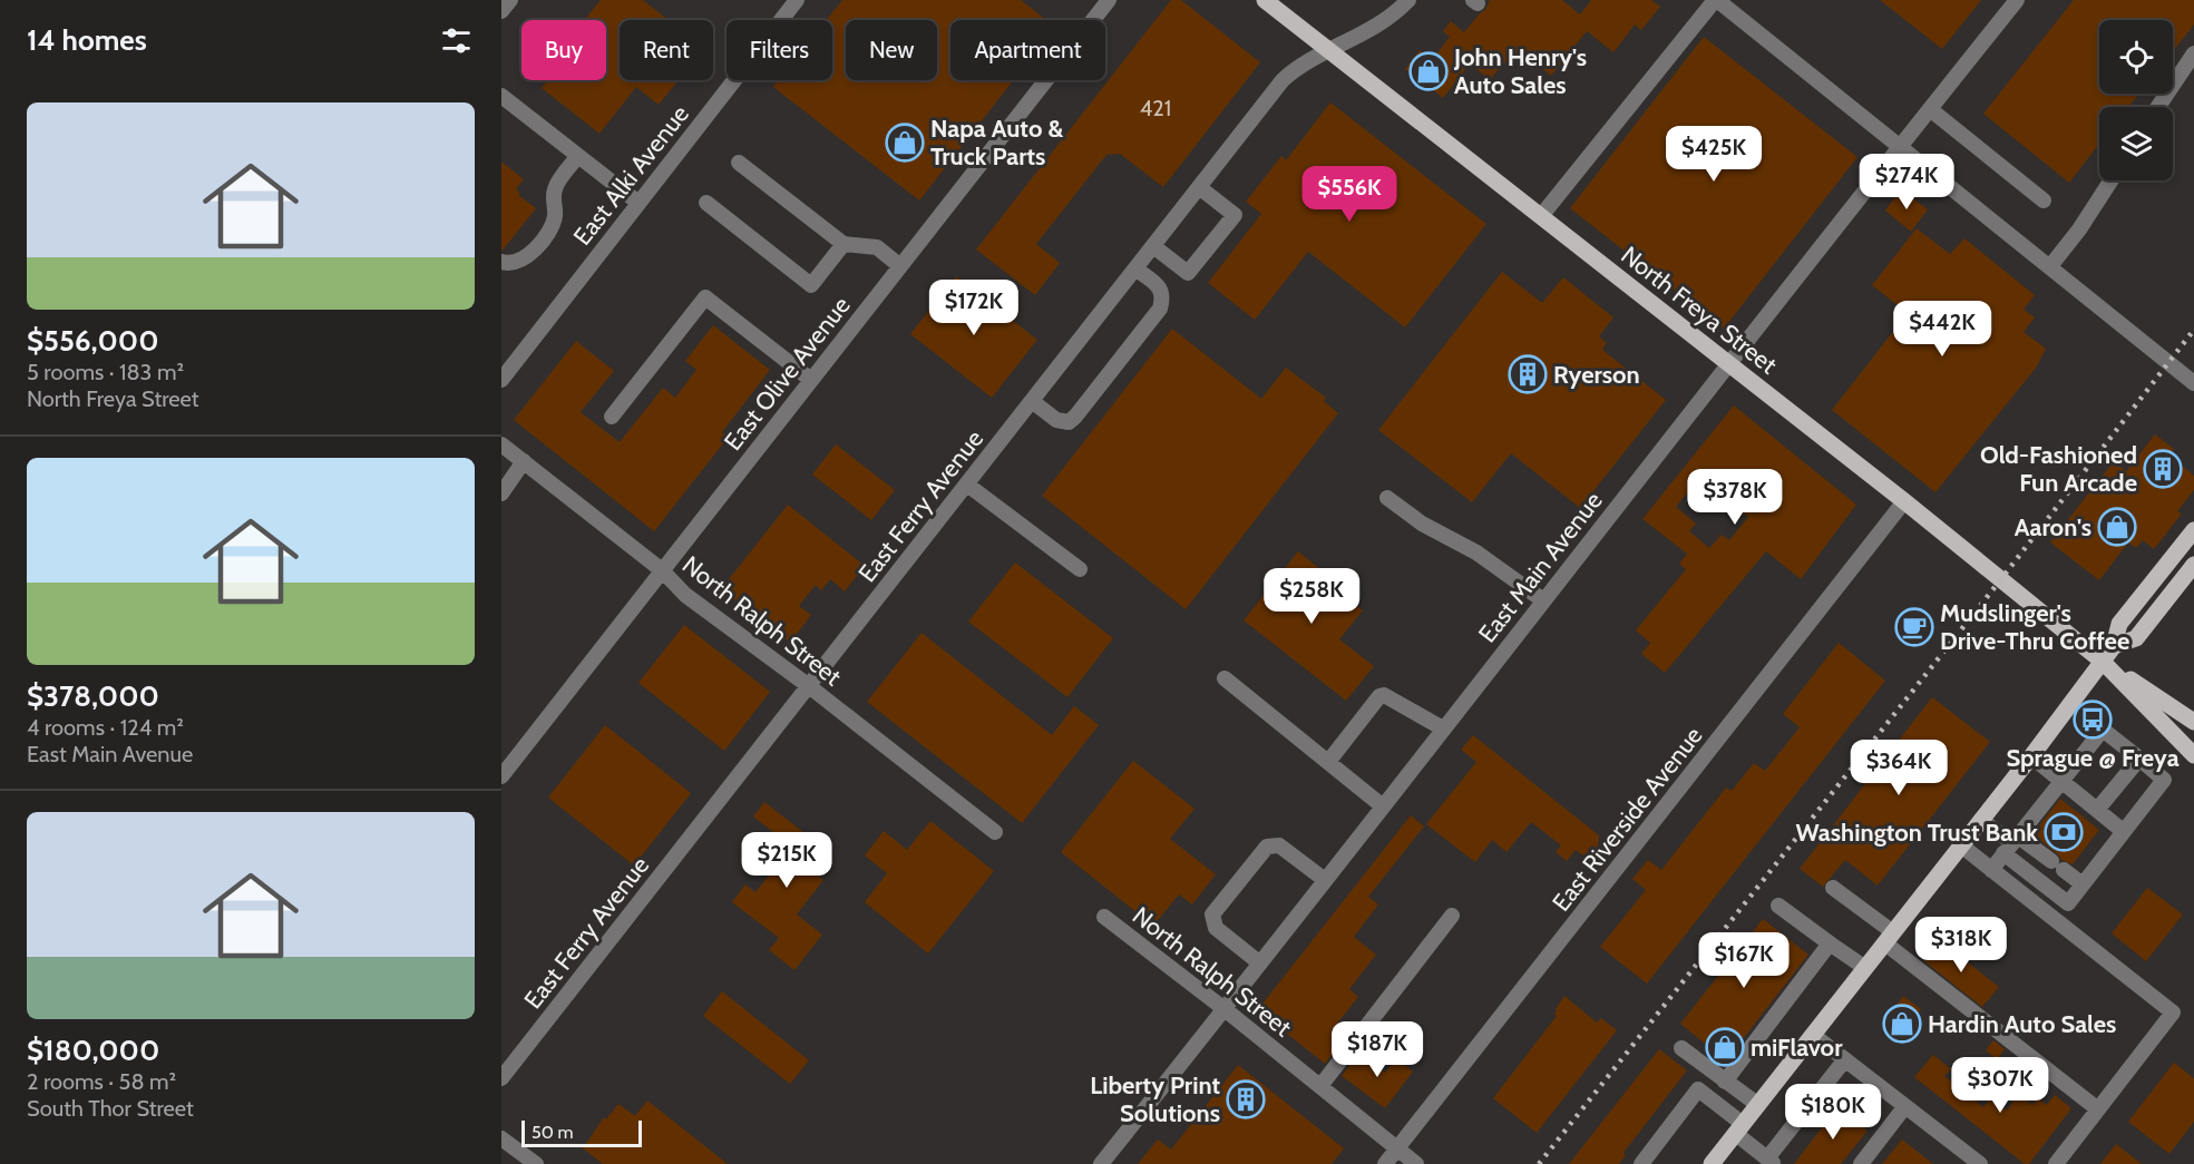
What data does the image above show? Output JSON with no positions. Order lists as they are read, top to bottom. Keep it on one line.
{"streets":{"main road":["North Freya Street"],"street":["East Alki Avenue","East Olive Avenue","East Ferry Avenue","East Main Avenue","North Ralph Street","East Riverside Avenue"]},"crossings":[["North Freya Street","East Ferry Avenue"],["North Freya Street","East Main Avenue"],["North Freya Street","East Riverside Avenue"],["East Olive Avenue","North Ralph Street"],["East Ferry Avenue","North Ralph Street"],["East Main Avenue","North Ralph Street"],["North Ralph Street","East Riverside Avenue"]],"places":{"shop":["John Henry's Auto Sales","Napa Auto & Truck Parts","Aaron's","Hardin Auto Sales","miFlavor"],"building":["Ryerson","Old-Fashioned Fun Arcade","Liberty Print Solutions"],"cafe":["Mudslinger's Drive-Thru Coffee"],"bus stop":["Sprague @ Freya"],"bank":["Washington Trust Bank"]},"house_numbers":["421"],"scale_bar":"50 m","page":{"heading":"14 homes","chip":["Buy","Rent","Filters","New","Apartment"],"list":[{"name":"$556,000","note":"5 rooms · 183 m² · North Freya Street"},{"name":"$378,000","note":"4 rooms · 124 m² · East Main Avenue"},{"name":"$180,000","note":"2 rooms · 58 m² · South Thor Street"}],"price":["$425K","$274K","$556K","$172K","$442K","$378K","$258K","$364K","$215K","$318K","$167K","$187K","$307K","$180K"],"scale":"50 m"}}
